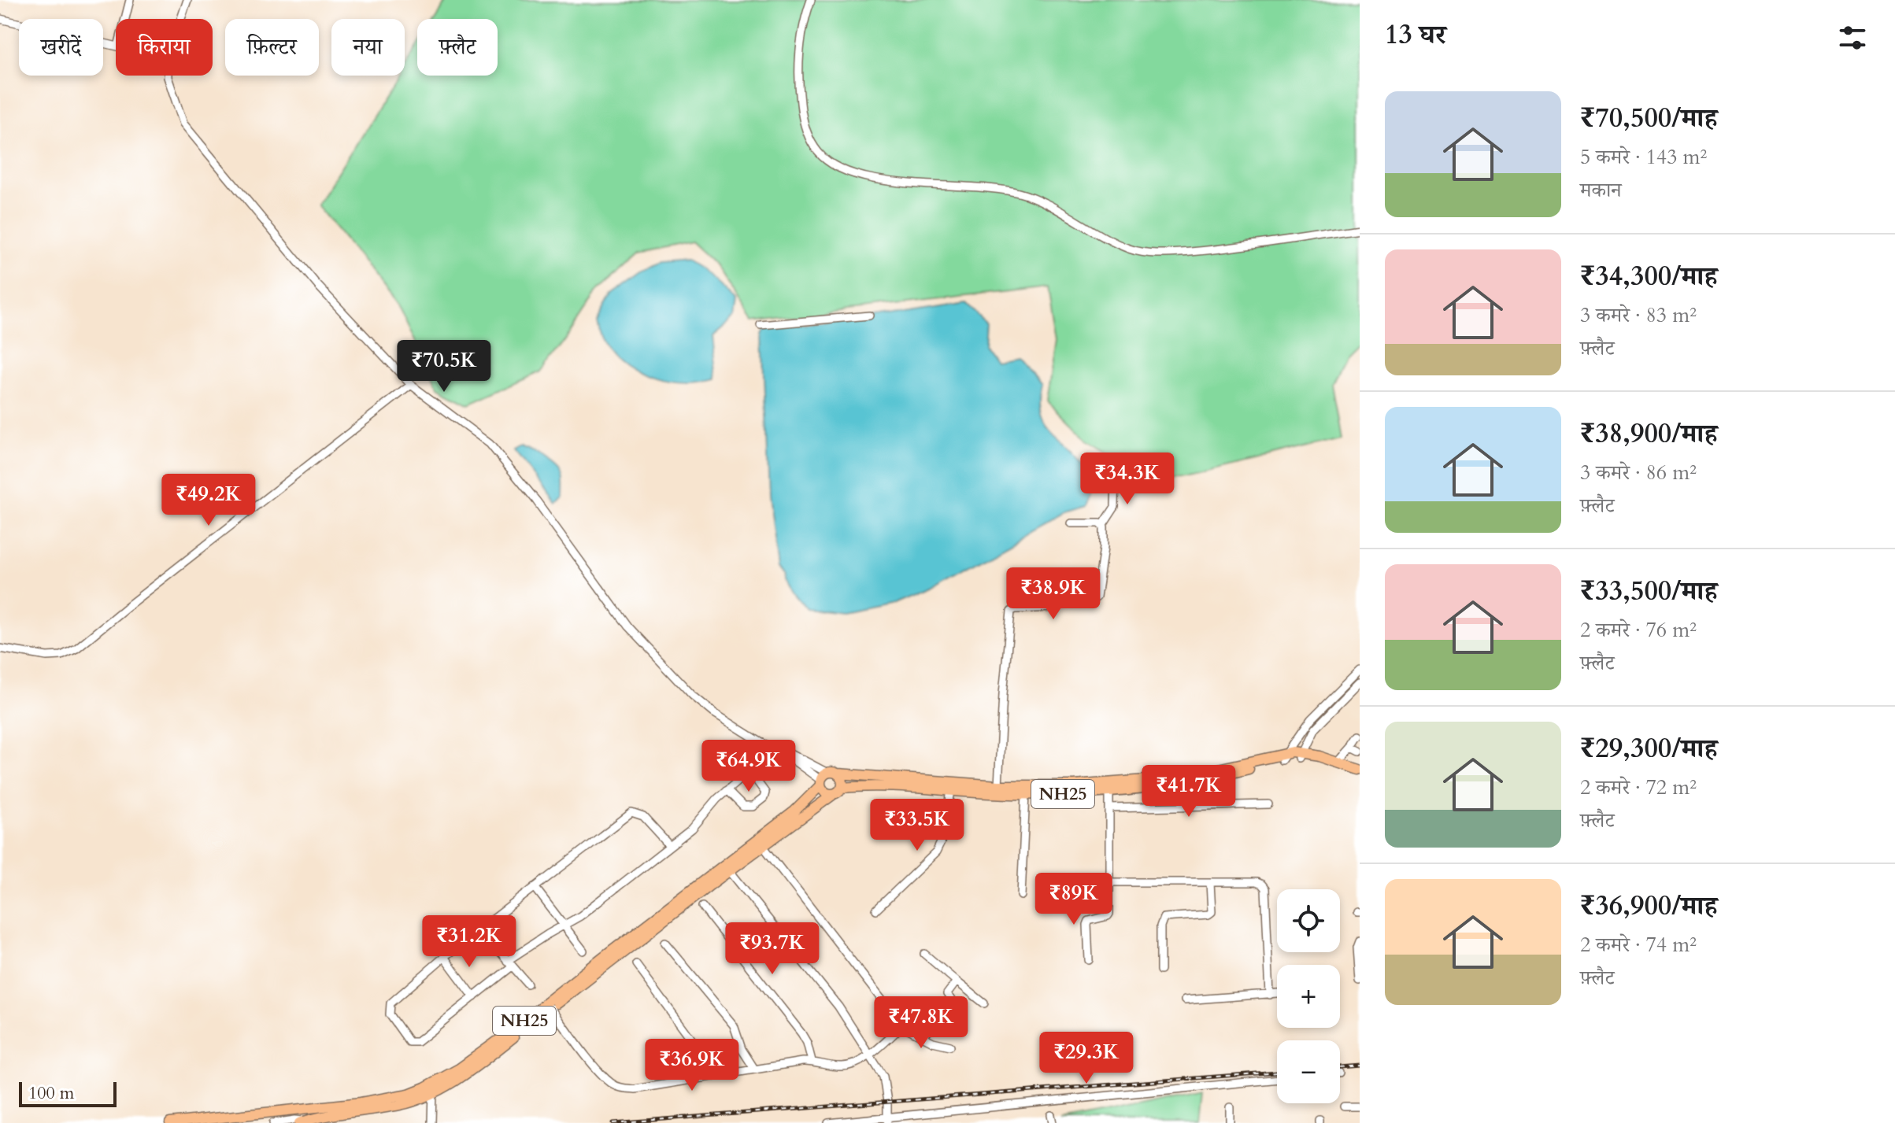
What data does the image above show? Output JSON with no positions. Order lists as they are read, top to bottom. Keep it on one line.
{"streets":{"main road":["NH25"]},"scale_bar":"100 m","page":{"heading":"13 घर","chip":["खरीदें","किराया","फ़िल्टर","नया","फ़्लैट"],"list":[{"name":"₹70,500/माह","note":"5 कमरे · 143 m² · मकान"},{"name":"₹34,300/माह","note":"3 कमरे · 83 m² · फ़्लैट"},{"name":"₹38,900/माह","note":"3 कमरे · 86 m² · फ़्लैट"},{"name":"₹33,500/माह","note":"2 कमरे · 76 m² · फ़्लैट"},{"name":"₹29,300/माह","note":"2 कमरे · 72 m² · फ़्लैट"},{"name":"₹36,900/माह","note":"2 कमरे · 74 m² · फ़्लैट"}],"price":["₹70.5K","₹34.3K","₹49.2K","₹38.9K","₹64.9K","₹41.7K","₹33.5K","₹89K","₹31.2K","₹93.7K","₹47.8K","₹29.3K","₹36.9K"],"map_buttons":["+","−"],"scale":"100 m"}}
